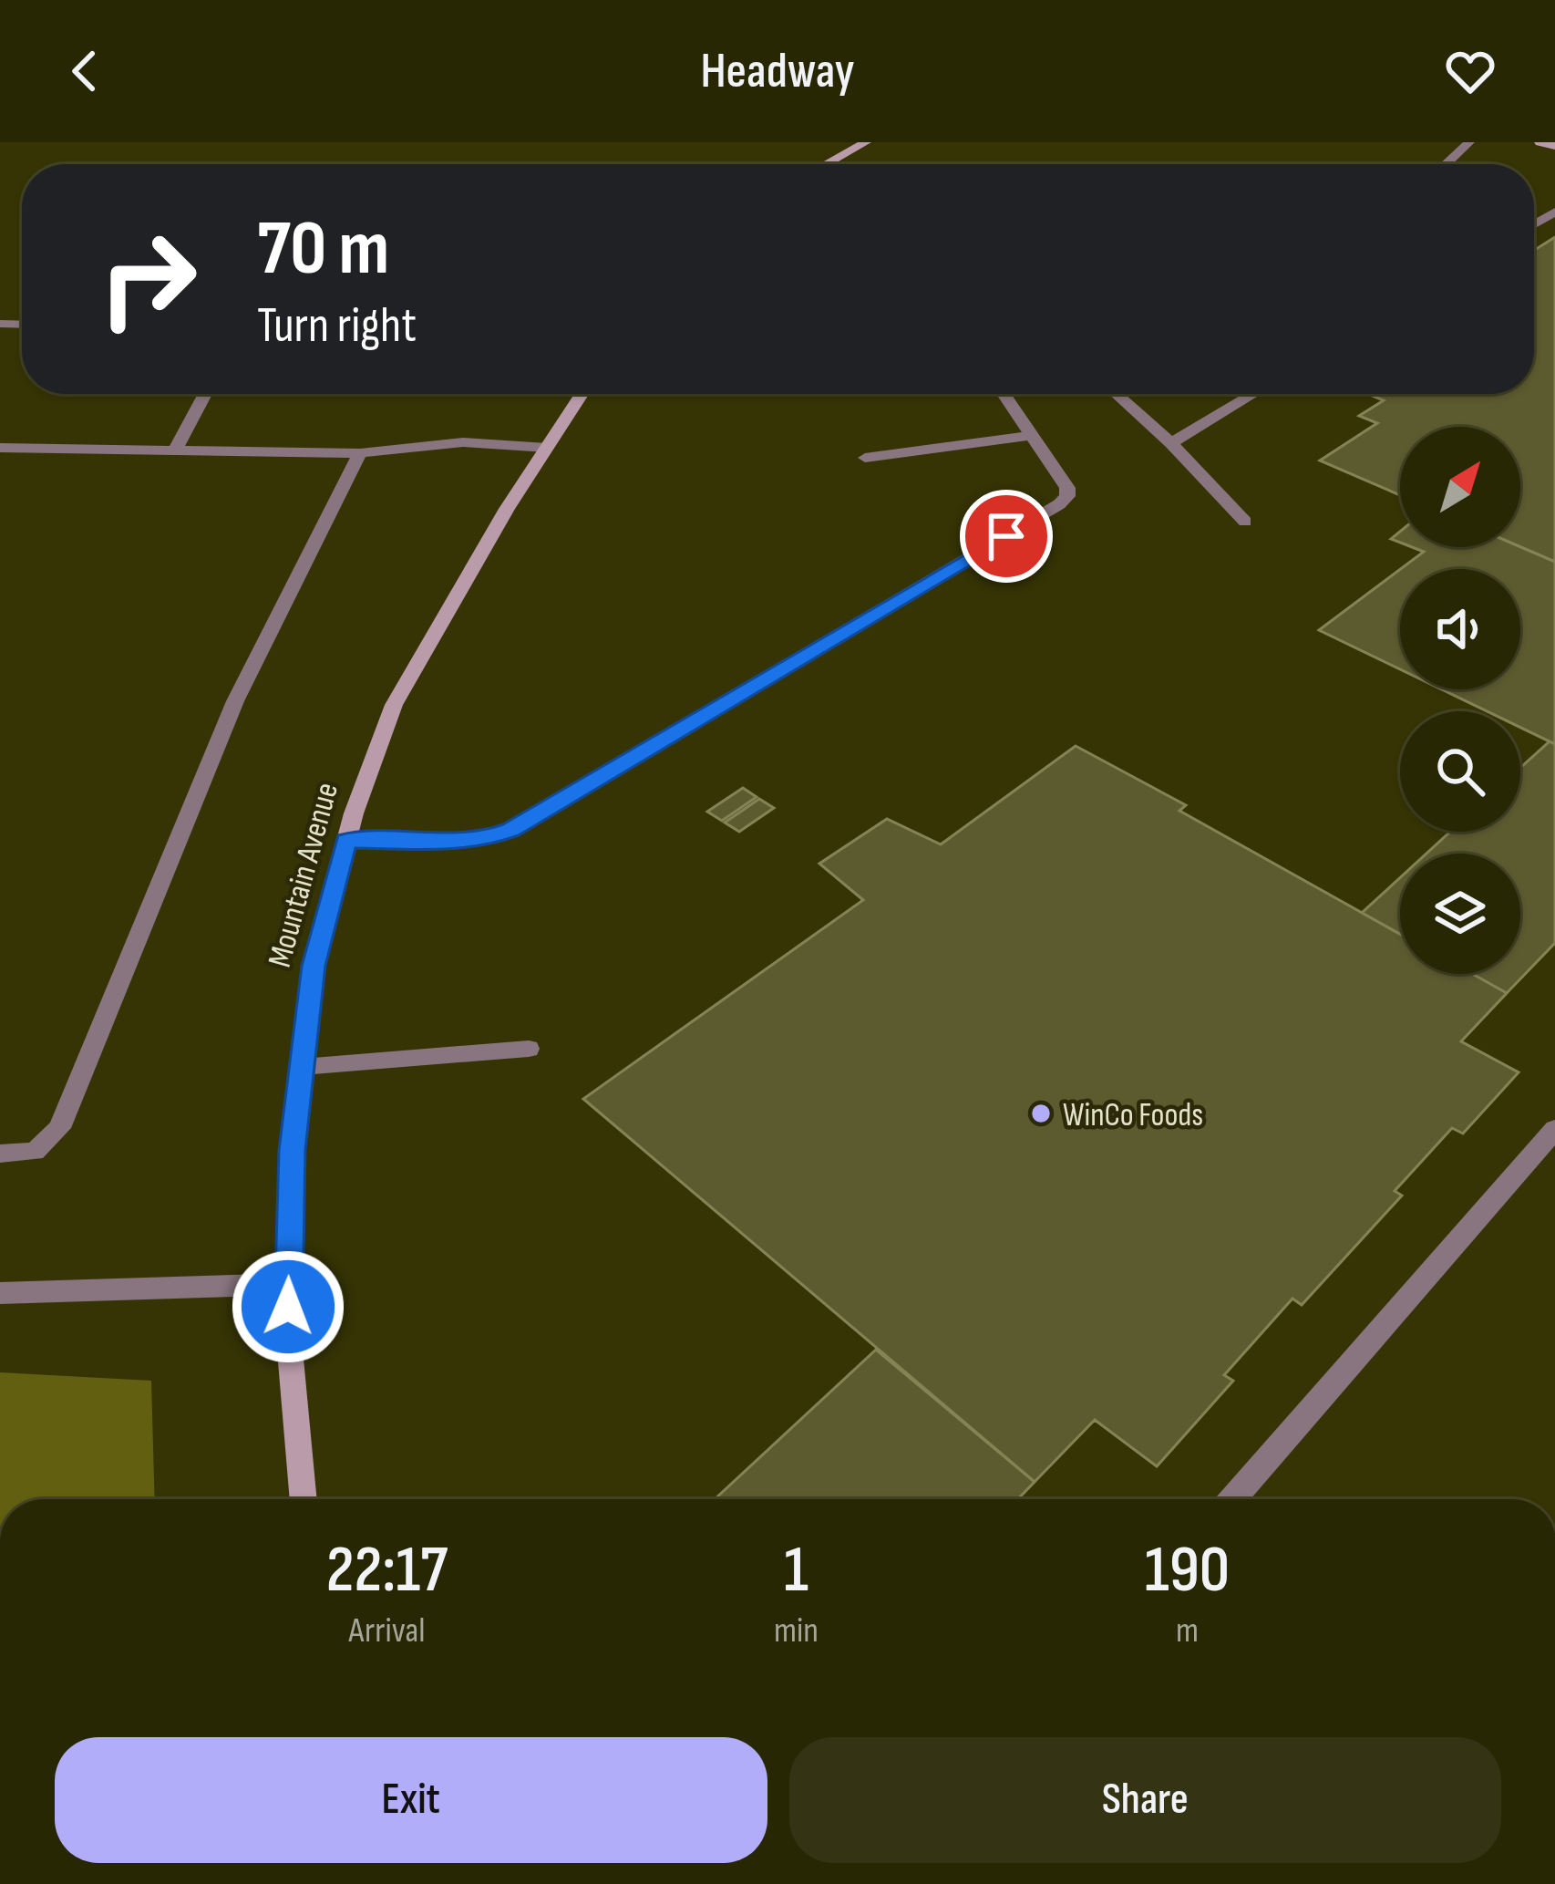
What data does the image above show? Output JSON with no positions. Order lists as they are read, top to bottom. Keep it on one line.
{"streets":{"main road":["Mountain Avenue"]},"places":["WinCo Foods"],"north":"top right","page":{"header":"Headway","turn":["70 m","Turn right"],"eta":["22:17","Arrival","1","min","190","m"],"buttons":["Exit","Share"]}}
